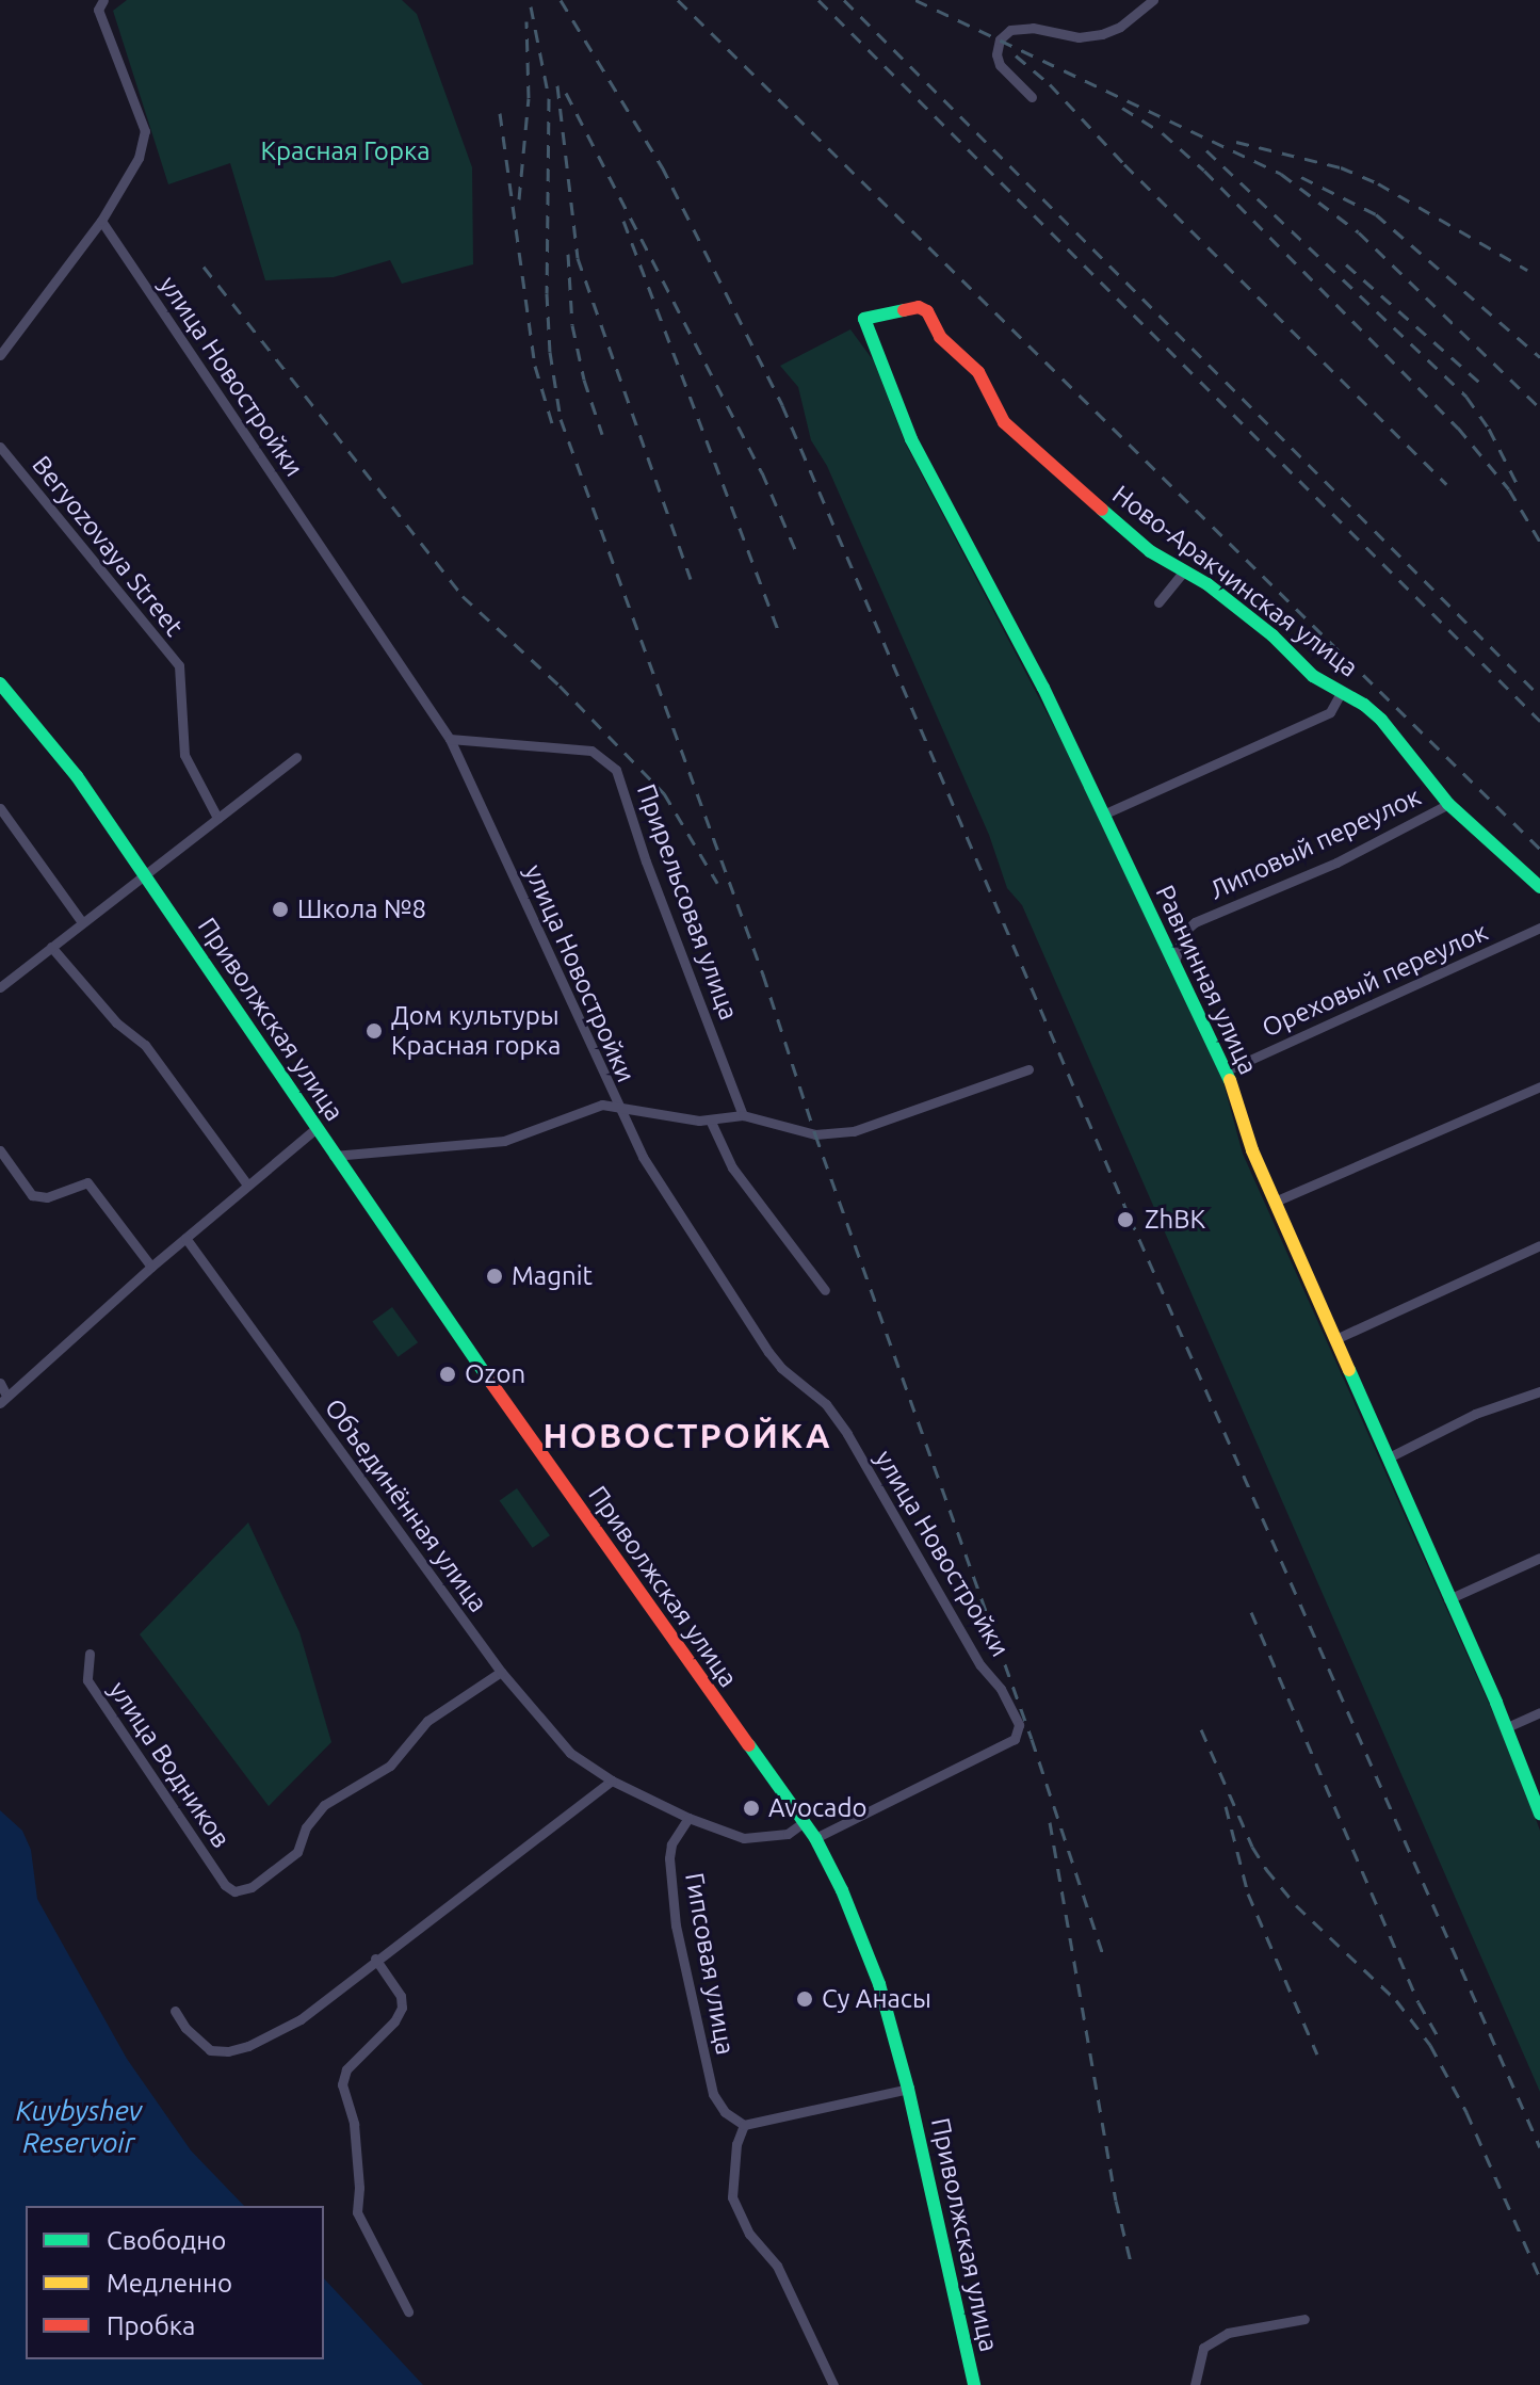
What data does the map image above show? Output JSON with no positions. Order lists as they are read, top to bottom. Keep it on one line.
{"streets":{"street":["улица Новостройки","Beryozovaya Street","Ново-Аракчинская улица","Липовый переулок","Прирельсовая улица","Равнинная улица","Ореховый переулок","Приволжская улица","Объединённая улица","улица Водников","Гипсовая улица"]},"crossings":[["улица Новостройки","Прирельсовая улица"],["улица Новостройки","Приволжская улица"],["Ново-Аракчинская улица","Липовый переулок"],["Ново-Аракчинская улица","Равнинная улица"],["Липовый переулок","Равнинная улица"],["Равнинная улица","Ореховый переулок"],["Приволжская улица","Объединённая улица"],["Объединённая улица","улица Водников"],["Объединённая улица","Гипсовая улица"]],"districts":["НОВОСТРОЙКА"],"water":["Kuybyshev Reservoir"],"parks":["Красная Горка"],"places":["Школа №8","Дом культуры Красная горка","ZhBK","Magnit","Ozon","Avocado","Су Анасы"],"legend":["Свободно","Медленно","Пробка"]}
